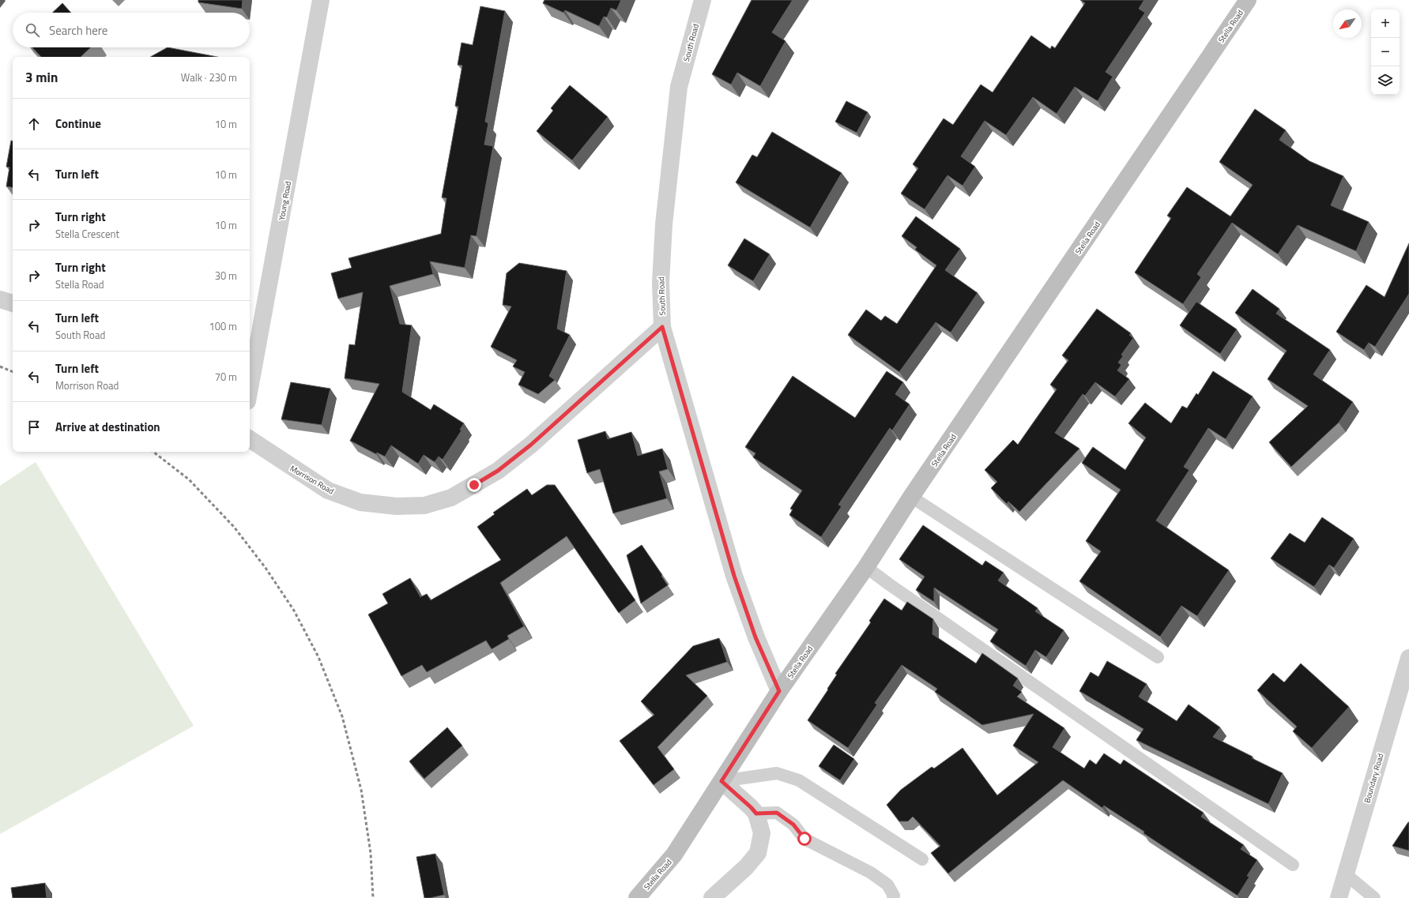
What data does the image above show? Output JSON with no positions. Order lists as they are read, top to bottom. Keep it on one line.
{"streets":{"main road":["Stella Road"],"street":["South Road","Young Road","Morrison Road","Boundary Road"]},"crossings":[["Stella Road","South Road"],["South Road","Morrison Road"]],"north":"bottom left","page":{"map_buttons":["+","−"],"search":"Search here","heading":["3 min","Walk · 230 m"],"list":[["Continue","10 m"],["Turn left","10 m"],["Turn right","Stella Crescent","10 m"],["Turn right","Stella Road","30 m"],["Turn left","South Road","100 m"],["Turn left","Morrison Road","70 m"],"Arrive at destination"]}}
